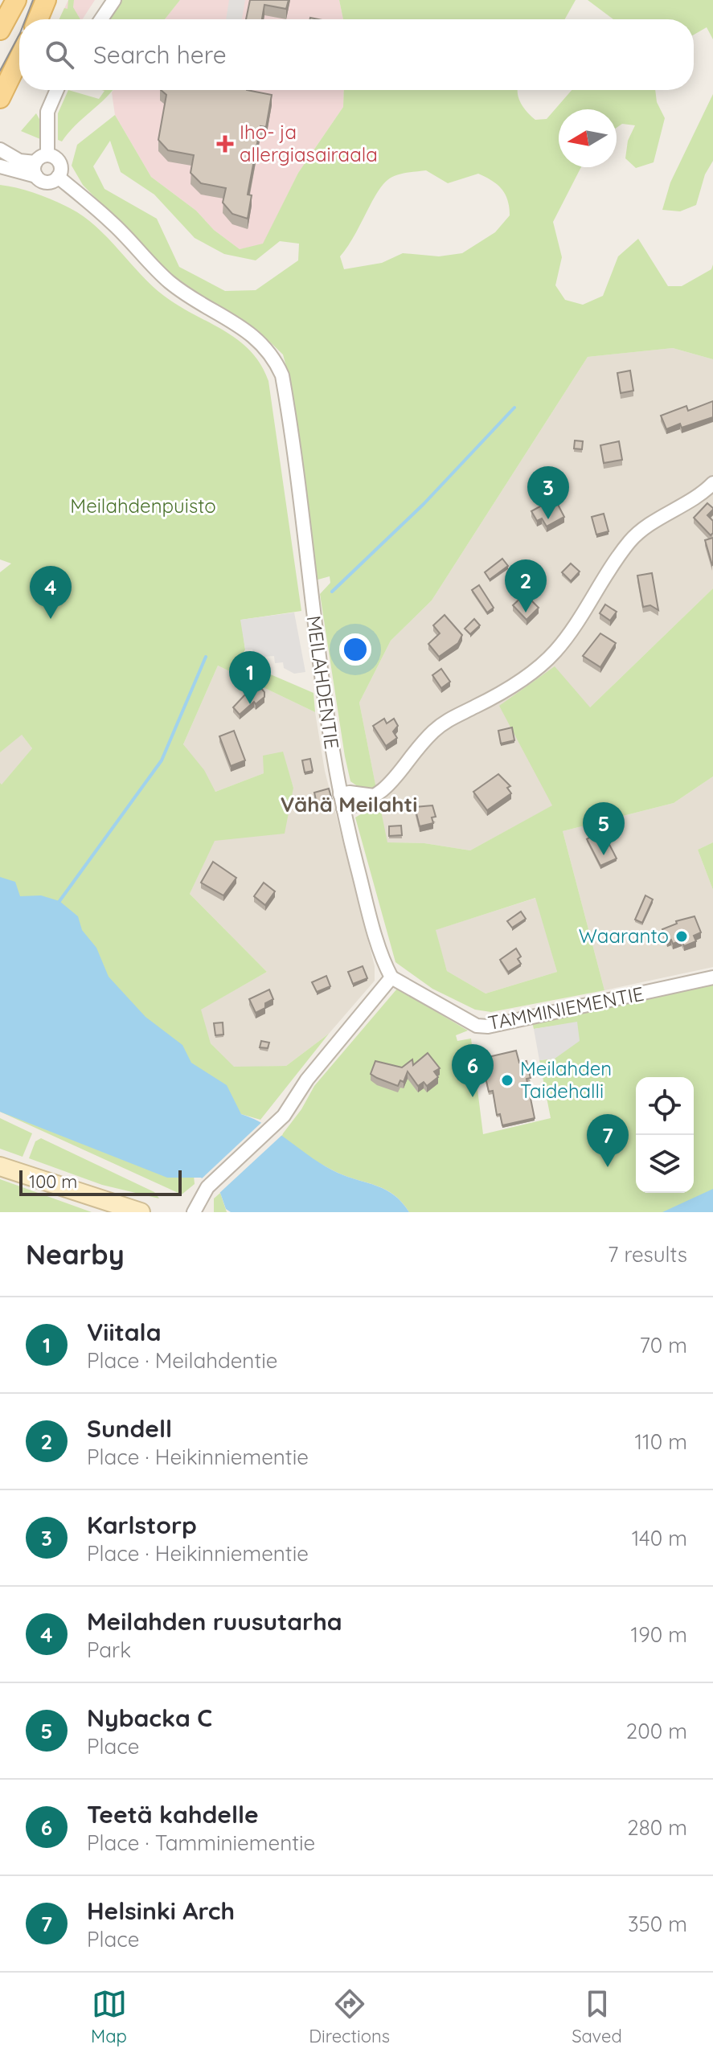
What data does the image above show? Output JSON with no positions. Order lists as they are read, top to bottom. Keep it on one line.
{"streets":{"street":["MEILAHDENTIE","TAMMINIEMENTIE"]},"crossings":[["MEILAHDENTIE","TAMMINIEMENTIE"]],"districts":["Vähä Meilahti"],"parks":["Meilahdenpuisto"],"places":{"health":["Iho- ja allergiasairaala"],"other":["Waaranto","Meilahden Taidehalli"]},"scale_bar":"100 m","north":"left","page":{"search":"Search here","pins":["3","2","4","1","5","6","7"],"scale":"100 m","heading":["Nearby","7 results"],"list":[{"mark":"1","name":"Viitala","note":"Place · Meilahdentie","value":"70 m"},{"mark":"2","name":"Sundell","note":"Place · Heikinniementie","value":"110 m"},{"mark":"3","name":"Karlstorp","note":"Place · Heikinniementie","value":"140 m"},{"mark":"4","name":"Meilahden ruusutarha","note":"Park","value":"190 m"},{"mark":"5","name":"Nybacka C","note":"Place","value":"200 m"},{"mark":"6","name":"Teetä kahdelle","note":"Place · Tamminiementie","value":"280 m"},{"mark":"7","name":"Helsinki Arch","note":"Place","value":"350 m"}],"nav":["Map","Directions","Saved"]}}
